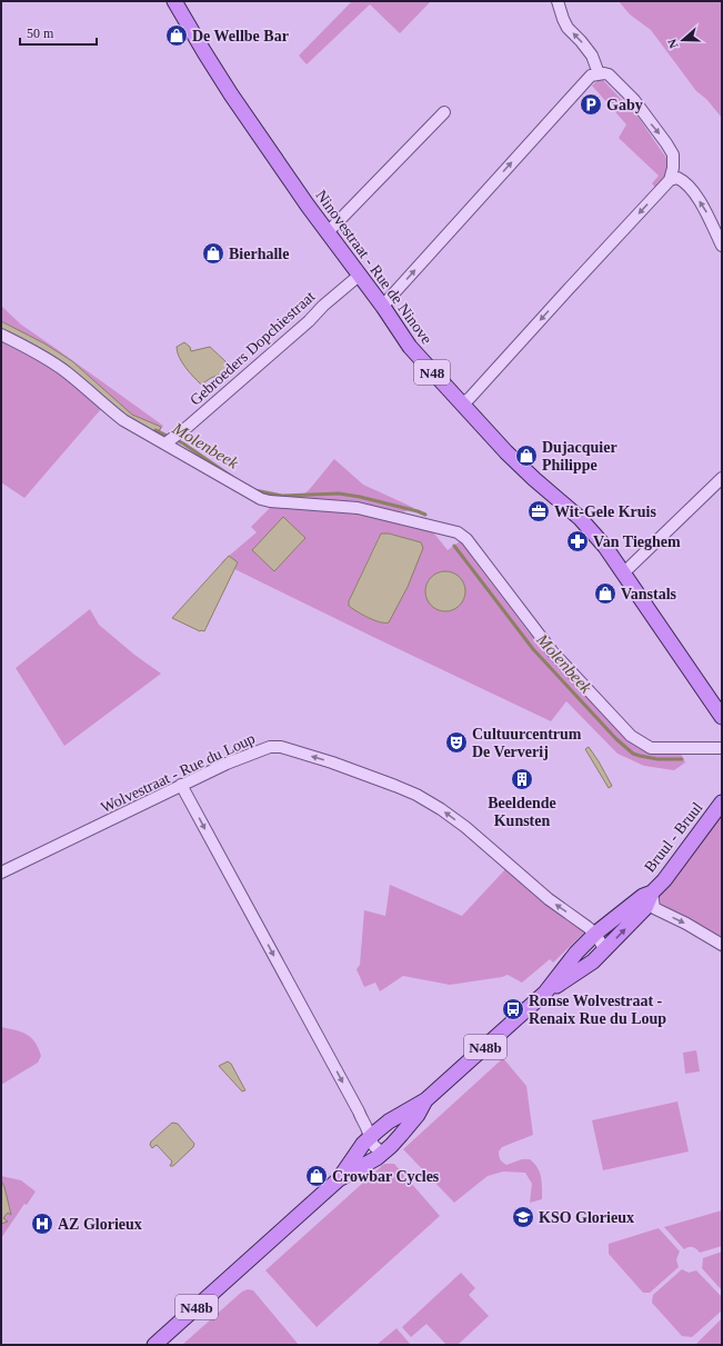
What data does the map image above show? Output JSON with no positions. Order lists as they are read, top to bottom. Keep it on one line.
{"streets":{"main road":["Ninovestraat - Rue de Ninove","N48","Bruul - Bruul","N48b"],"street":["Gebroeders Dopchiestraat","Wolvestraat - Rue du Loup"]},"crossings":[["Ninovestraat - Rue de Ninove","Gebroeders Dopchiestraat"],["Wolvestraat - Rue du Loup","N48b"],["Bruul - Bruul","N48b"]],"one_way":["Wolvestraat - Rue du Loup"],"water":["Molenbeek"],"places":{"shop":["De Wellbe Bar","Bierhalle","Dujacquier Philippe","Vanstals","Crowbar Cycles"],"parking":["Gaby"],"office":["Wit-Gele Kruis"],"pharmacy":["Van Tieghem"],"theatre":["Cultuurcentrum De Ververij"],"building":["Beeldende Kunsten"],"bus stop":["Ronse Wolvestraat - Renaix Rue du Loup"],"school or university":["KSO Glorieux"],"hospital":["AZ Glorieux"]},"scale_bar":"50 m","north":"left"}
